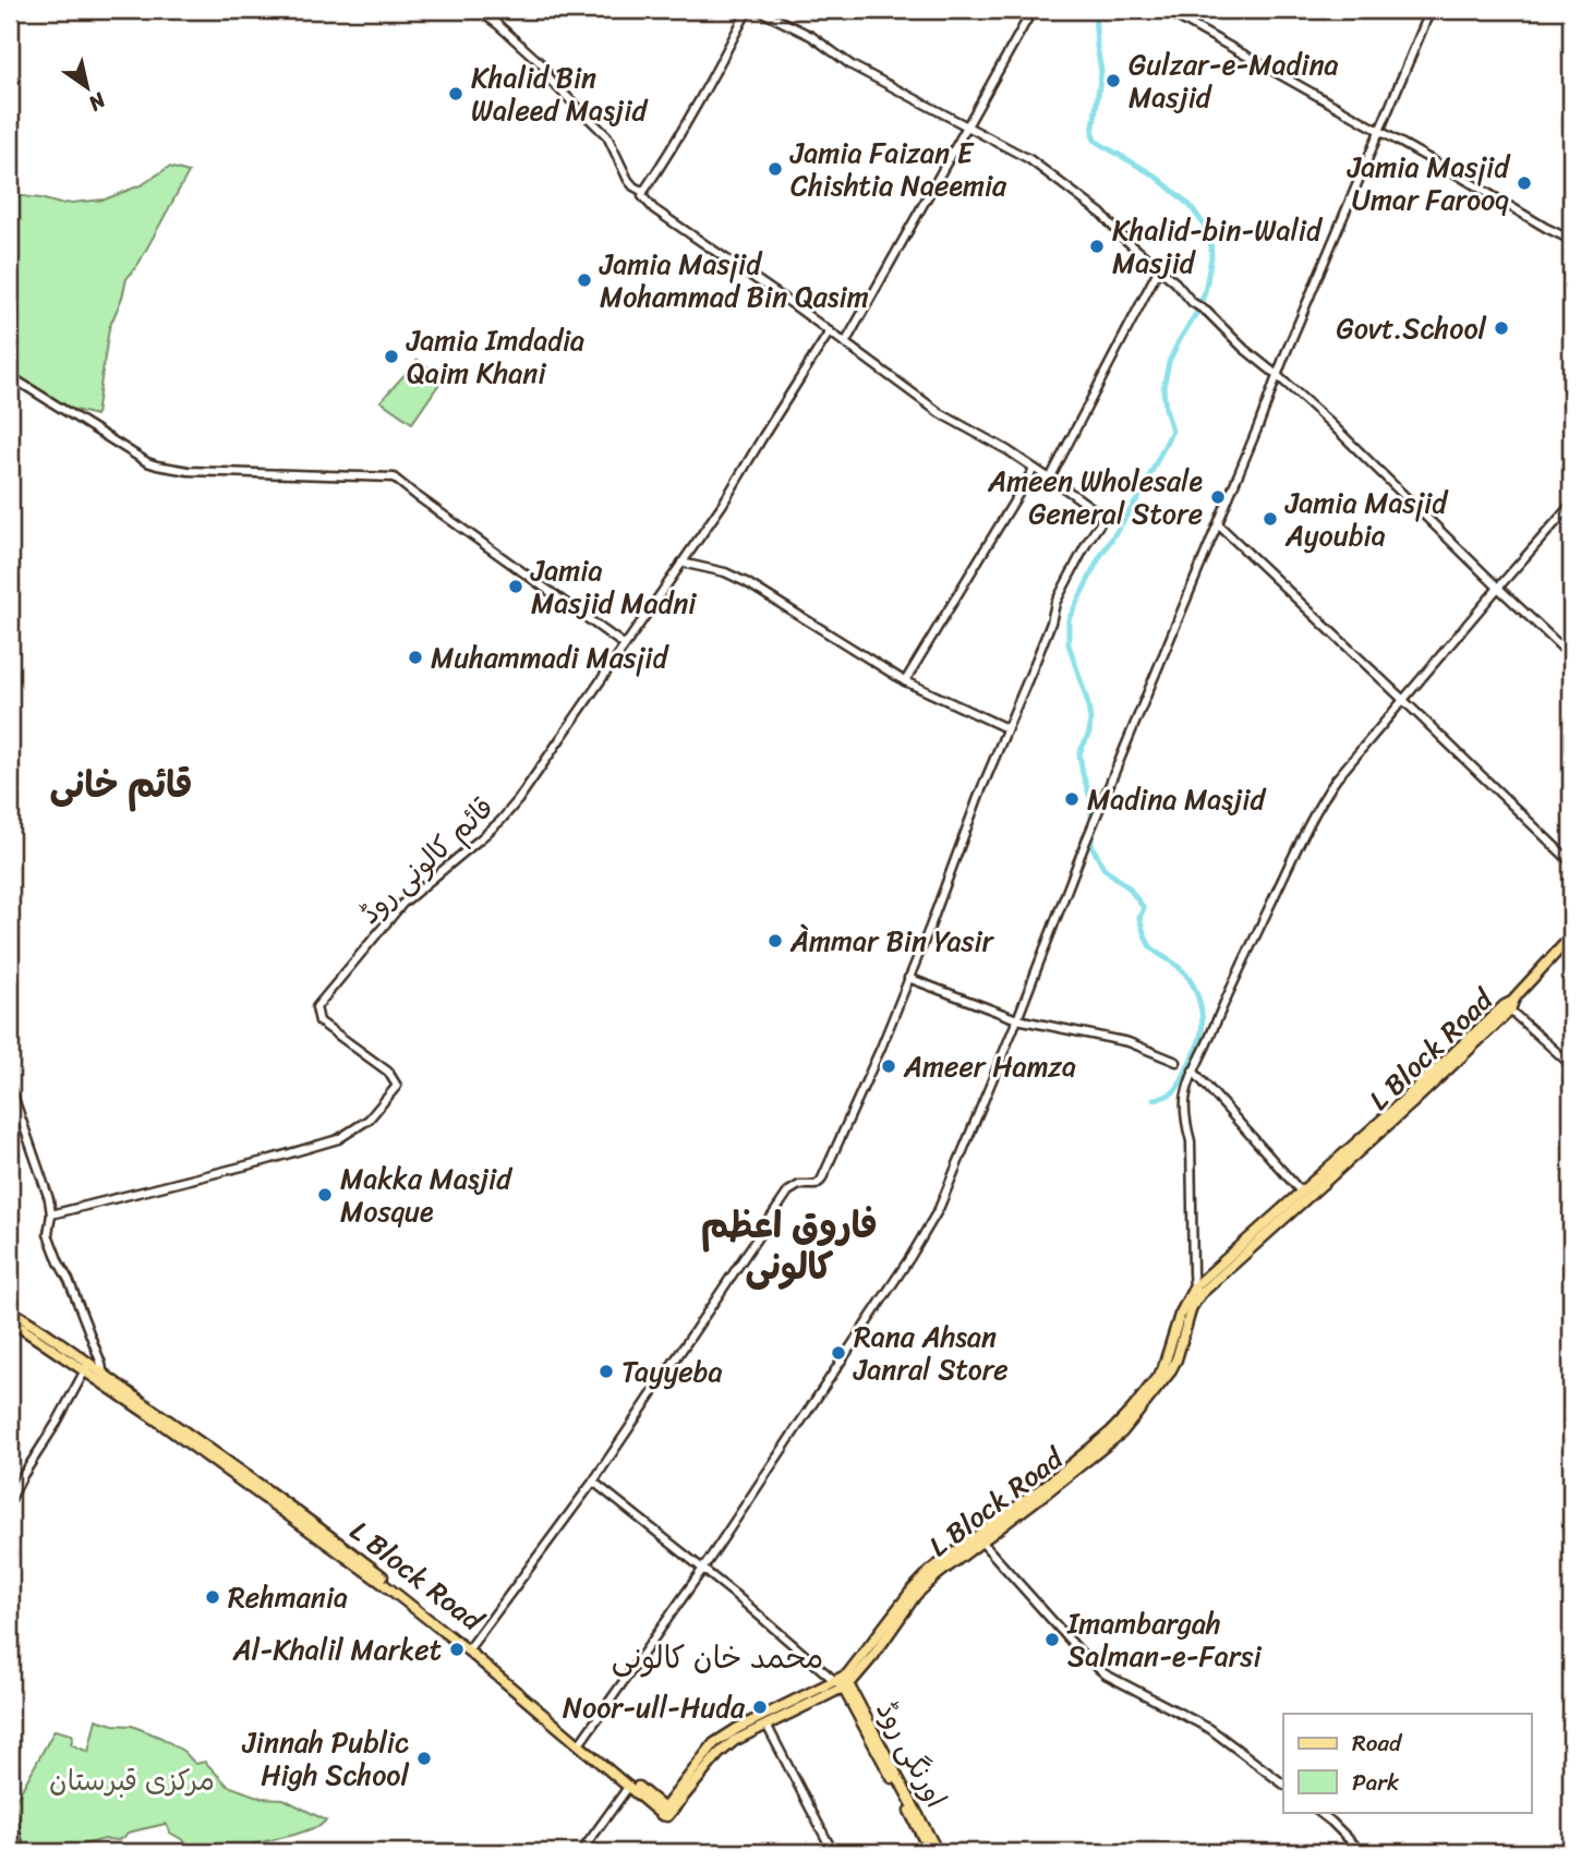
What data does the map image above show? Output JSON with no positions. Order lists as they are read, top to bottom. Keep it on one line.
{"streets":{"main road":["L Block Road","اورنگی روڈ"],"street":["قائم کالونی روڈ"]},"crossings":[["L Block Road","اورنگی روڈ"]],"districts":["قائم خانى","فاروق اعظم کالونی","محمد خان کالونی"],"parks":["مرکزی قبرستان"],"places":["Gulzar-e-Madina Masjid","Khalid Bin Waleed Masjid","Jamia Faizan E Chishtia Naeemia","Jamia Masjid Umar Farooq","Khalid-bin-Walid Masjid","Jamia Masjid Mohammad Bin Qasim","Govt.School","Jamia Imdadia Qaim Khani","Ameen Wholesale General Store","Jamia Masjid Ayoubia","Jamia Masjid Madni","Muhammadi Masjid","Madina Masjid","Àmmar Bin Yasir","Ameer Hamza","Makka Masjid Mosque","Rana Ahsan Janral Store","Tayyeba","Rehmania","Imambargah Salman-e-Farsi","Al-Khalil Market","Noor-ull-Huda","Jinnah Public High School"],"legend":["Road","Park"],"north":"bottom right"}
